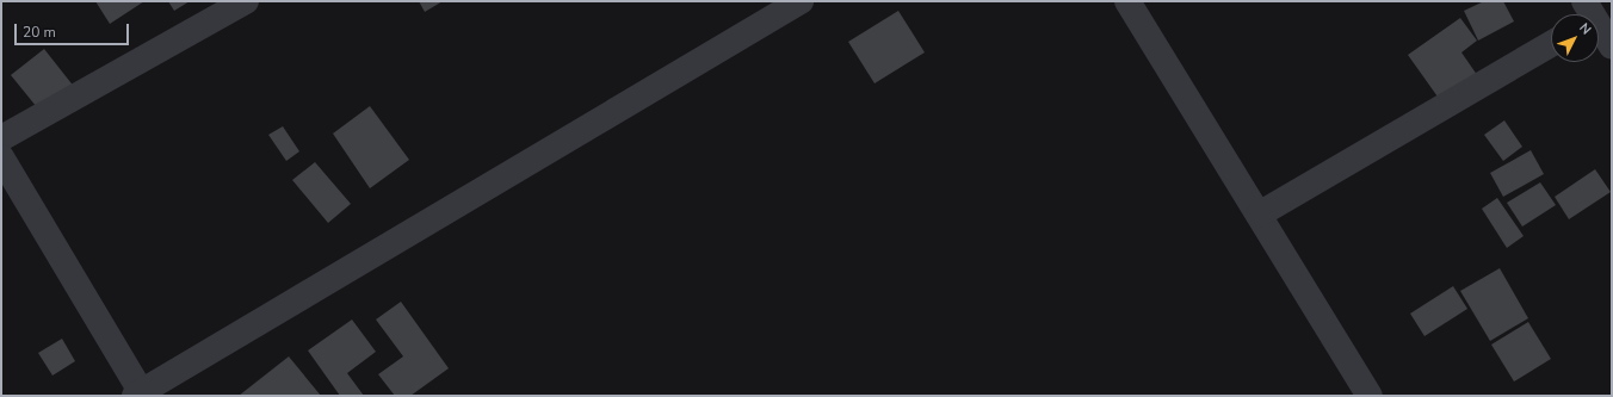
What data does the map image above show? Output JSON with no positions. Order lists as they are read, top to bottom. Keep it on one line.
{"scale_bar":"20 m","north":"top right"}
